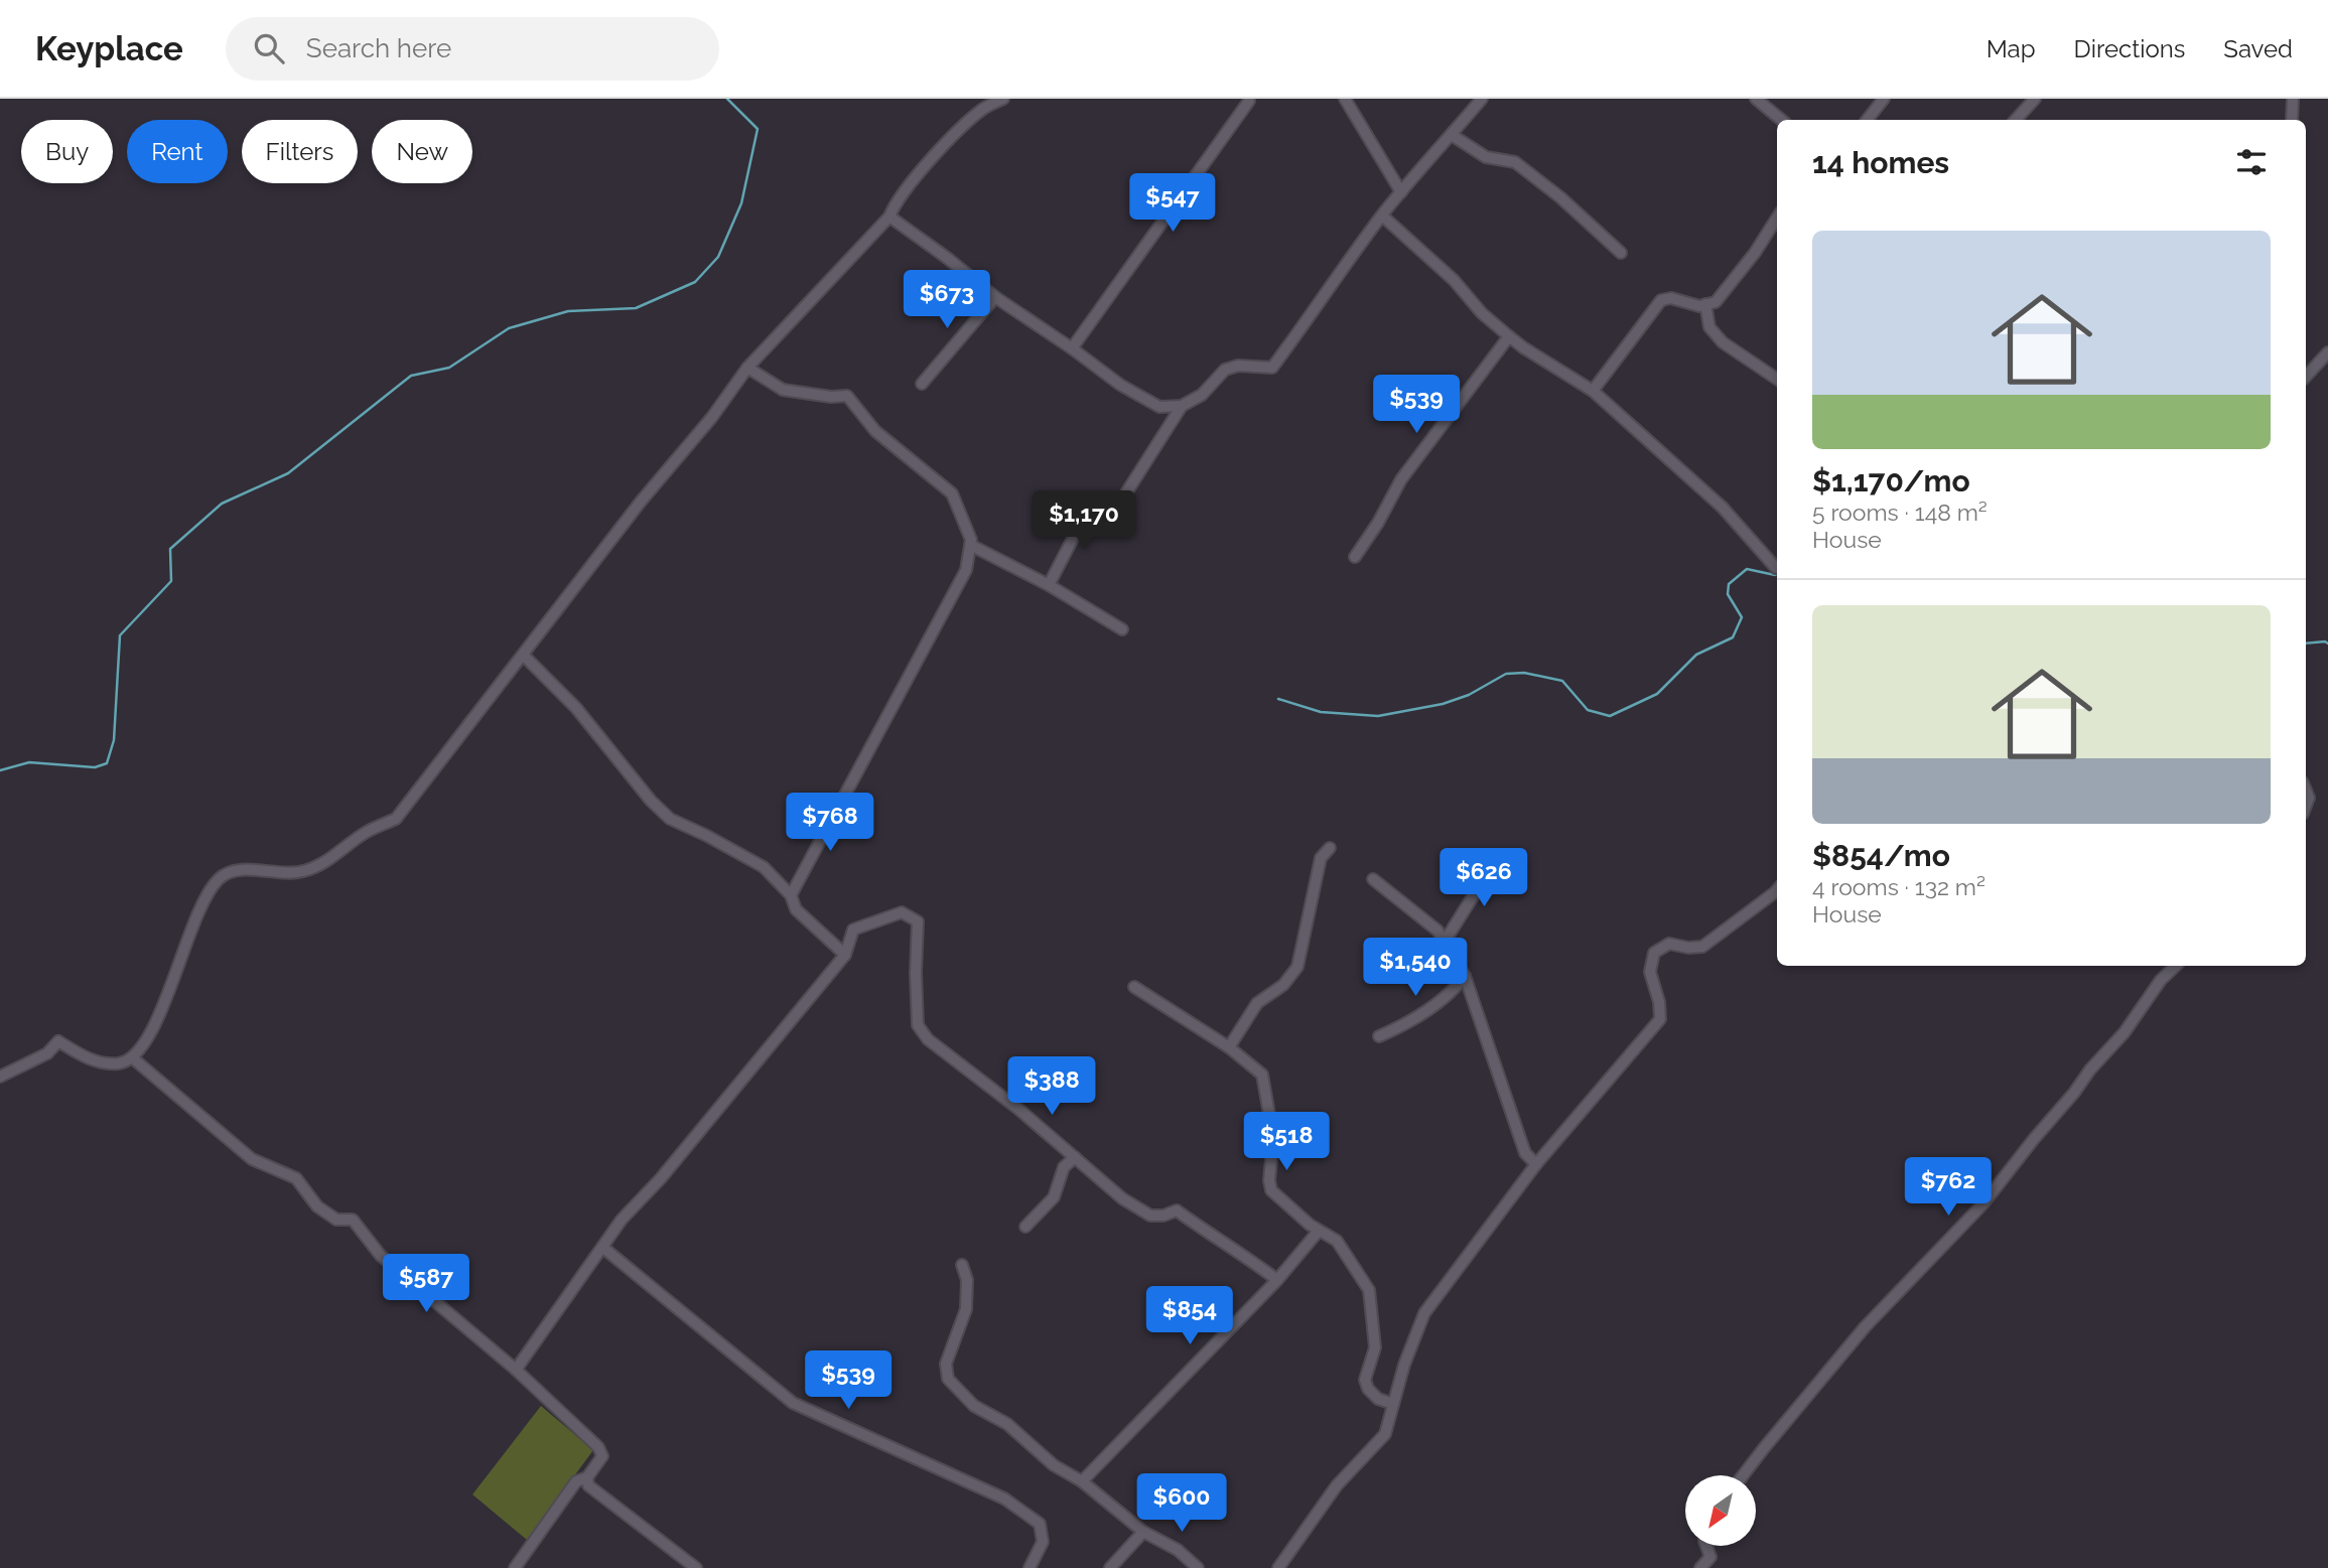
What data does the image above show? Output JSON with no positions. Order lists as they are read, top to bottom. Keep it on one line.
{"north":"bottom left","page":{"header":"Keyplace","search":"Search here","nav":["Map","Directions","Saved"],"chip":["Buy","Rent","Filters","New"],"heading":"14 homes","price":["$547","$673","$539","$1,170","$768","$626","$1,540","$388","$518","$762","$587","$854","$539","$600"],"list":[{"name":"$1,170/mo","note":"5 rooms · 148 m² · House"},{"name":"$854/mo","note":"4 rooms · 132 m² · House"}]}}
